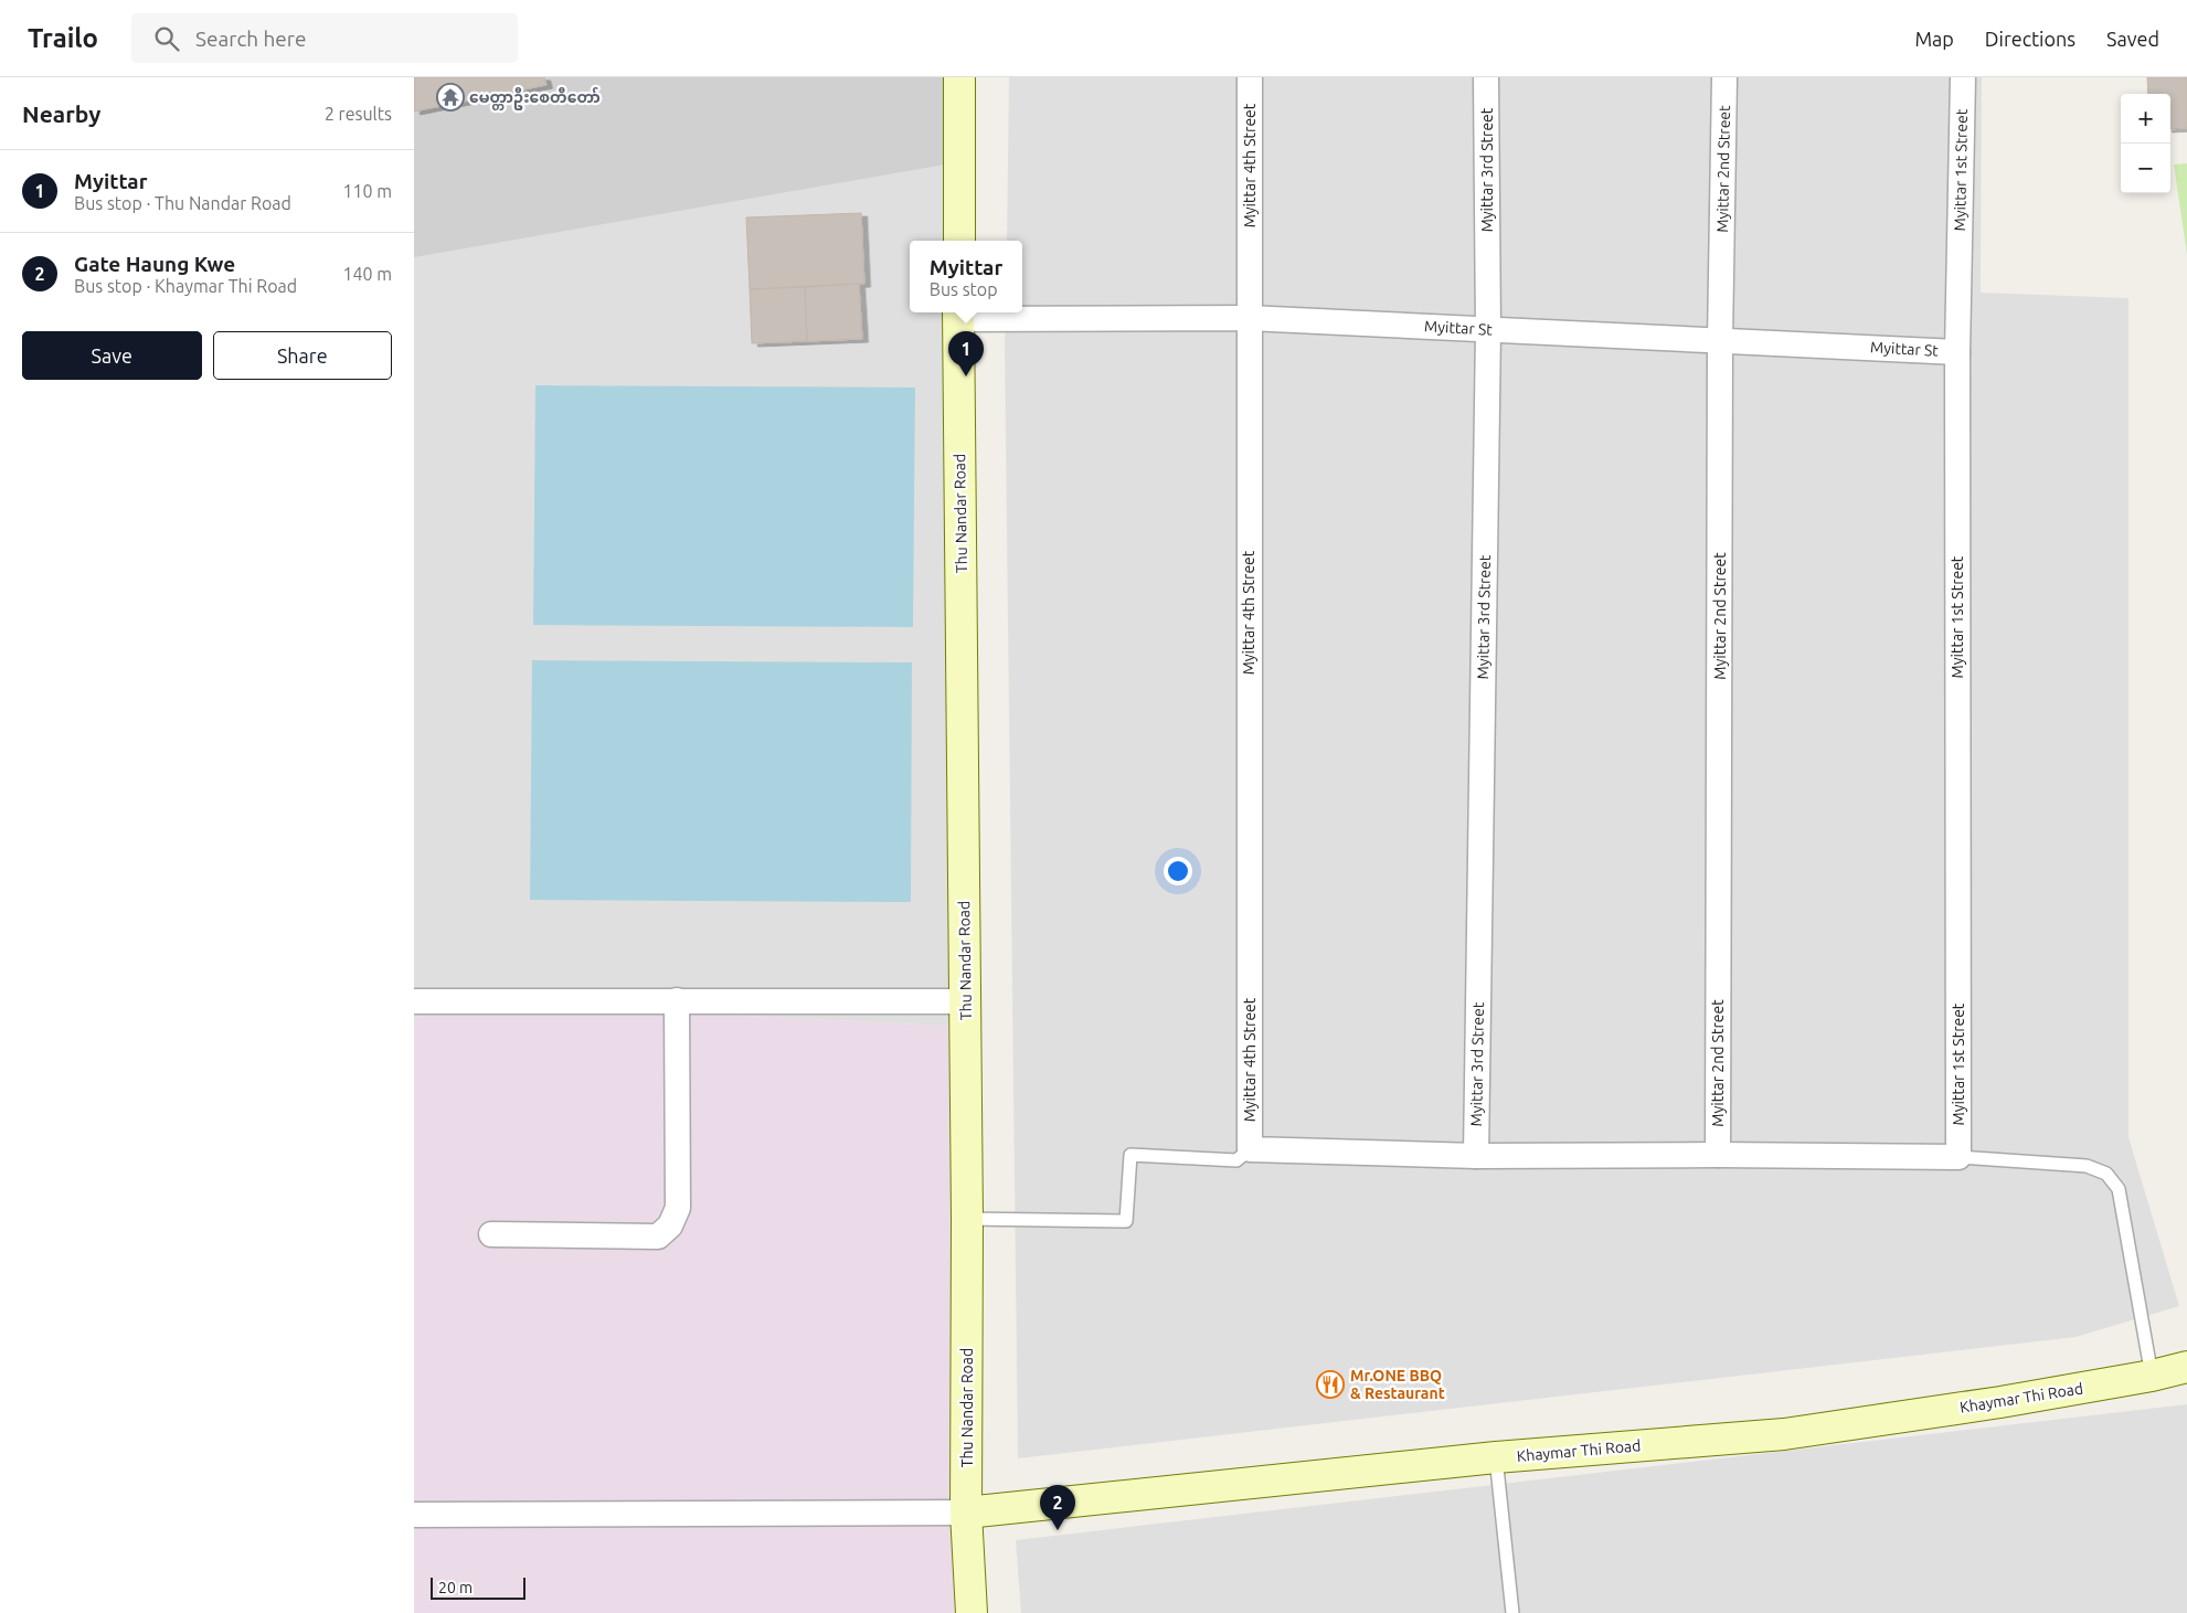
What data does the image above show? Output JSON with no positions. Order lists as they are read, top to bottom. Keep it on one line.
{"streets":{"main road":["Thu Nandar Road","Khaymar Thi Road"],"street":["Myittar 4th Street","Myittar 2nd Street","Myittar 3rd Street","Myittar 1st Street","Myittar St"]},"crossings":[["Myittar 4th Street","Myittar St"],["Myittar 2nd Street","Myittar St"],["Myittar 3rd Street","Myittar St"],["Myittar 1st Street","Myittar St"],["Myittar St","Thu Nandar Road"],["Thu Nandar Road","Khaymar Thi Road"]],"places":{"temple":["မေတ္တာဦးစေတီတော်"],"restaurant":["Mr.ONE BBQ & Restaurant"]},"scale_bar":"20 m","page":{"header":"Trailo","search":"Search here","nav":["Map","Directions","Saved"],"heading":["Nearby","2 results"],"map_buttons":["+","−"],"list":[{"mark":"1","name":"Myittar","note":"Bus stop · Thu Nandar Road","value":"110 m"},{"mark":"2","name":"Gate Haung Kwe","note":"Bus stop · Khaymar Thi Road","value":"140 m"}],"popup":["Myittar","Bus stop"],"buttons":["Save","Share"],"pins":["1","2"],"scale":"20 m"}}
